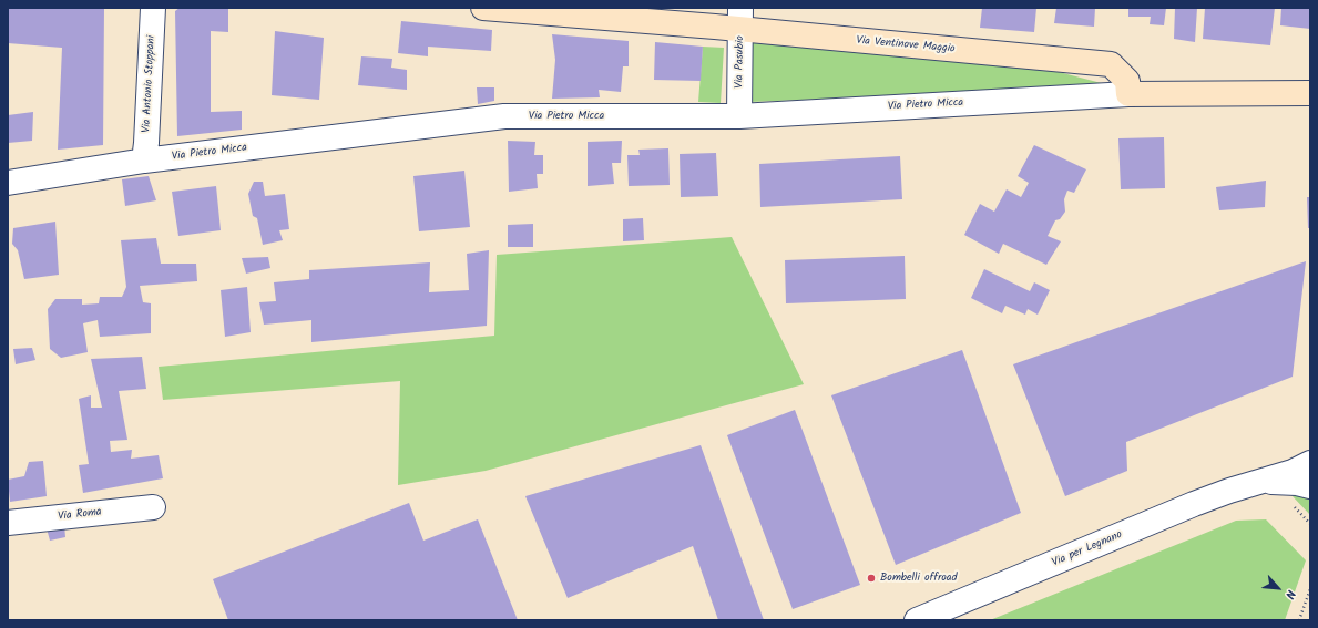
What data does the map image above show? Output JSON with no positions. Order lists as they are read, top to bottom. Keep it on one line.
{"streets":{"street":["Via Ventinove Maggio","Via Pasubio","Via Antonio Stoppani","Via Pietro Micca","Via Roma","Via per Legnano"]},"crossings":[["Via Ventinove Maggio","Via Pasubio"],["Via Ventinove Maggio","Via Pietro Micca"],["Via Pasubio","Via Pietro Micca"],["Via Antonio Stoppani","Via Pietro Micca"]],"places":["Bombelli offroad"],"north":"bottom right"}
